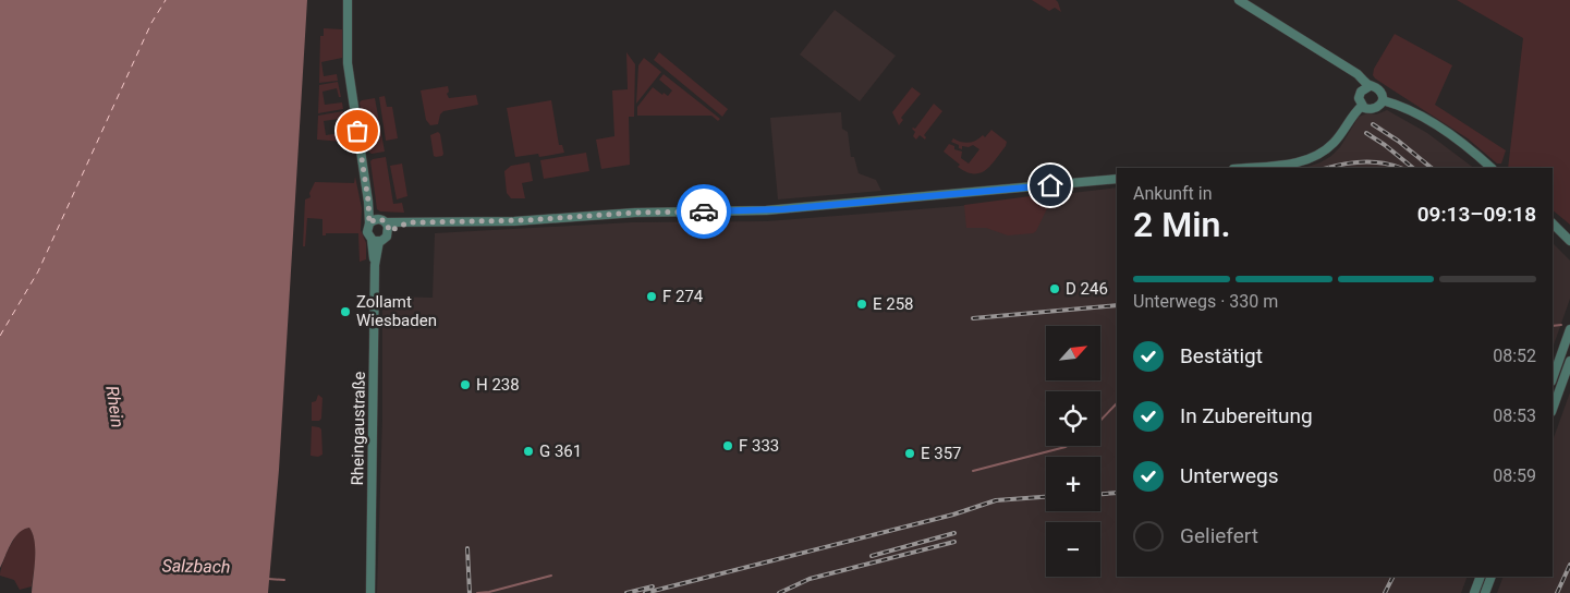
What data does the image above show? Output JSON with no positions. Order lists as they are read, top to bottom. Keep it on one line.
{"streets":{"street":["Rheingaustraße"]},"water":["Rhein","Salzbach"],"places":["D 246","F 274","E 258","Zollamt Wiesbaden","H 238","F 333","G 361","E 357"],"north":"top right","page":{"heading":["2 Min.","Ankunft in","09:13–09:18"],"bar":"Unterwegs · 330 m","map_buttons":["+","−"],"list":[["Bestätigt","08:52"],["In Zubereitung","08:53"],["Unterwegs","08:59"],"Geliefert"]}}
